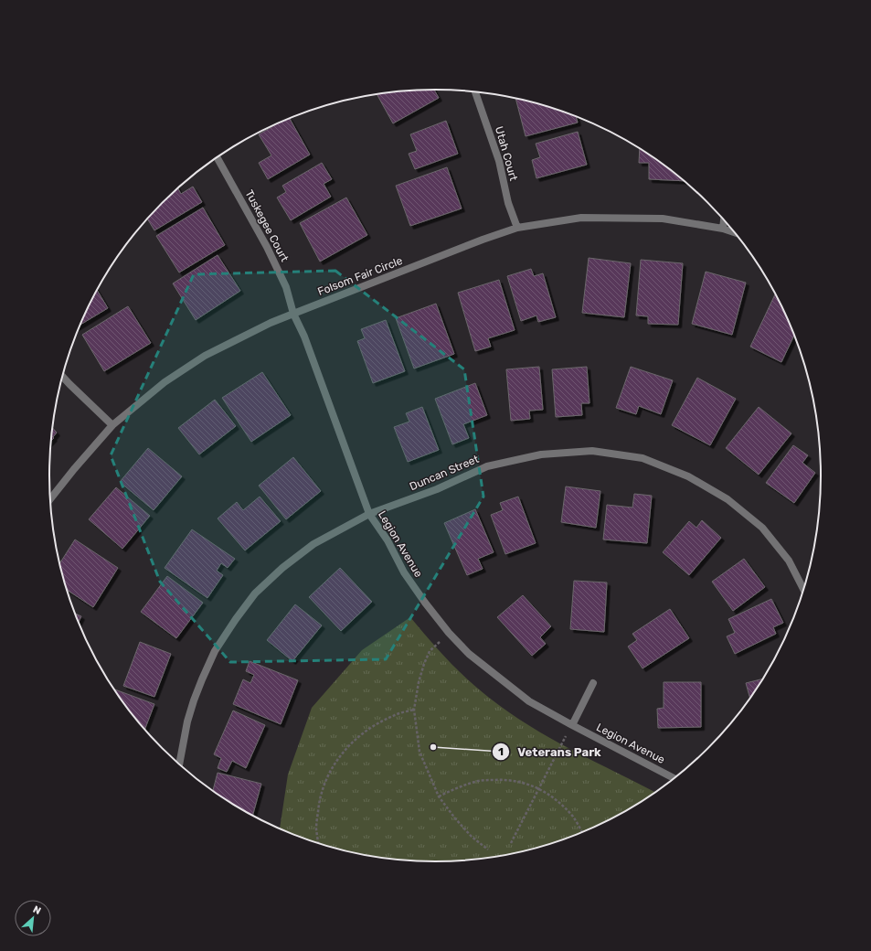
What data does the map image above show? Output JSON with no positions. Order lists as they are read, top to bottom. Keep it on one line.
{"streets":{"street":["Utah Court","Tuskegee Court","Folsom Fair Circle","Duncan Street","Legion Avenue"]},"crossings":[["Utah Court","Folsom Fair Circle"],["Tuskegee Court","Folsom Fair Circle"],["Tuskegee Court","Legion Avenue"],["Folsom Fair Circle","Legion Avenue"],["Duncan Street","Legion Avenue"]],"places":["Veterans Park"],"north":"top right"}
